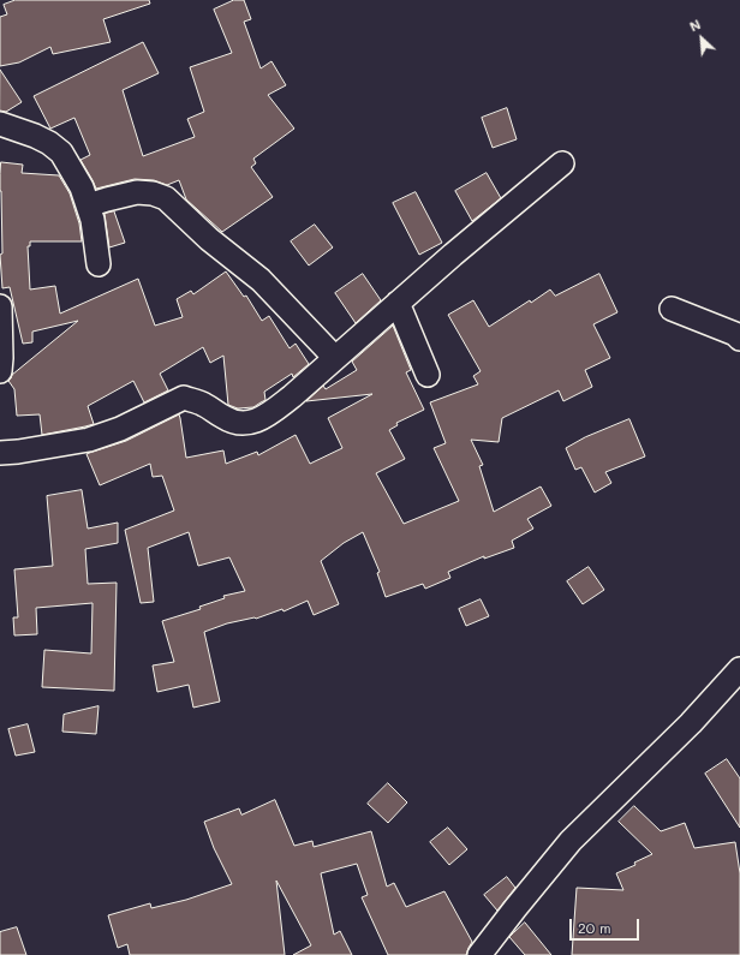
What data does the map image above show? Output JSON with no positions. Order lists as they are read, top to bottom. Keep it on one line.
{"scale_bar":"20 m","north":"top left"}
